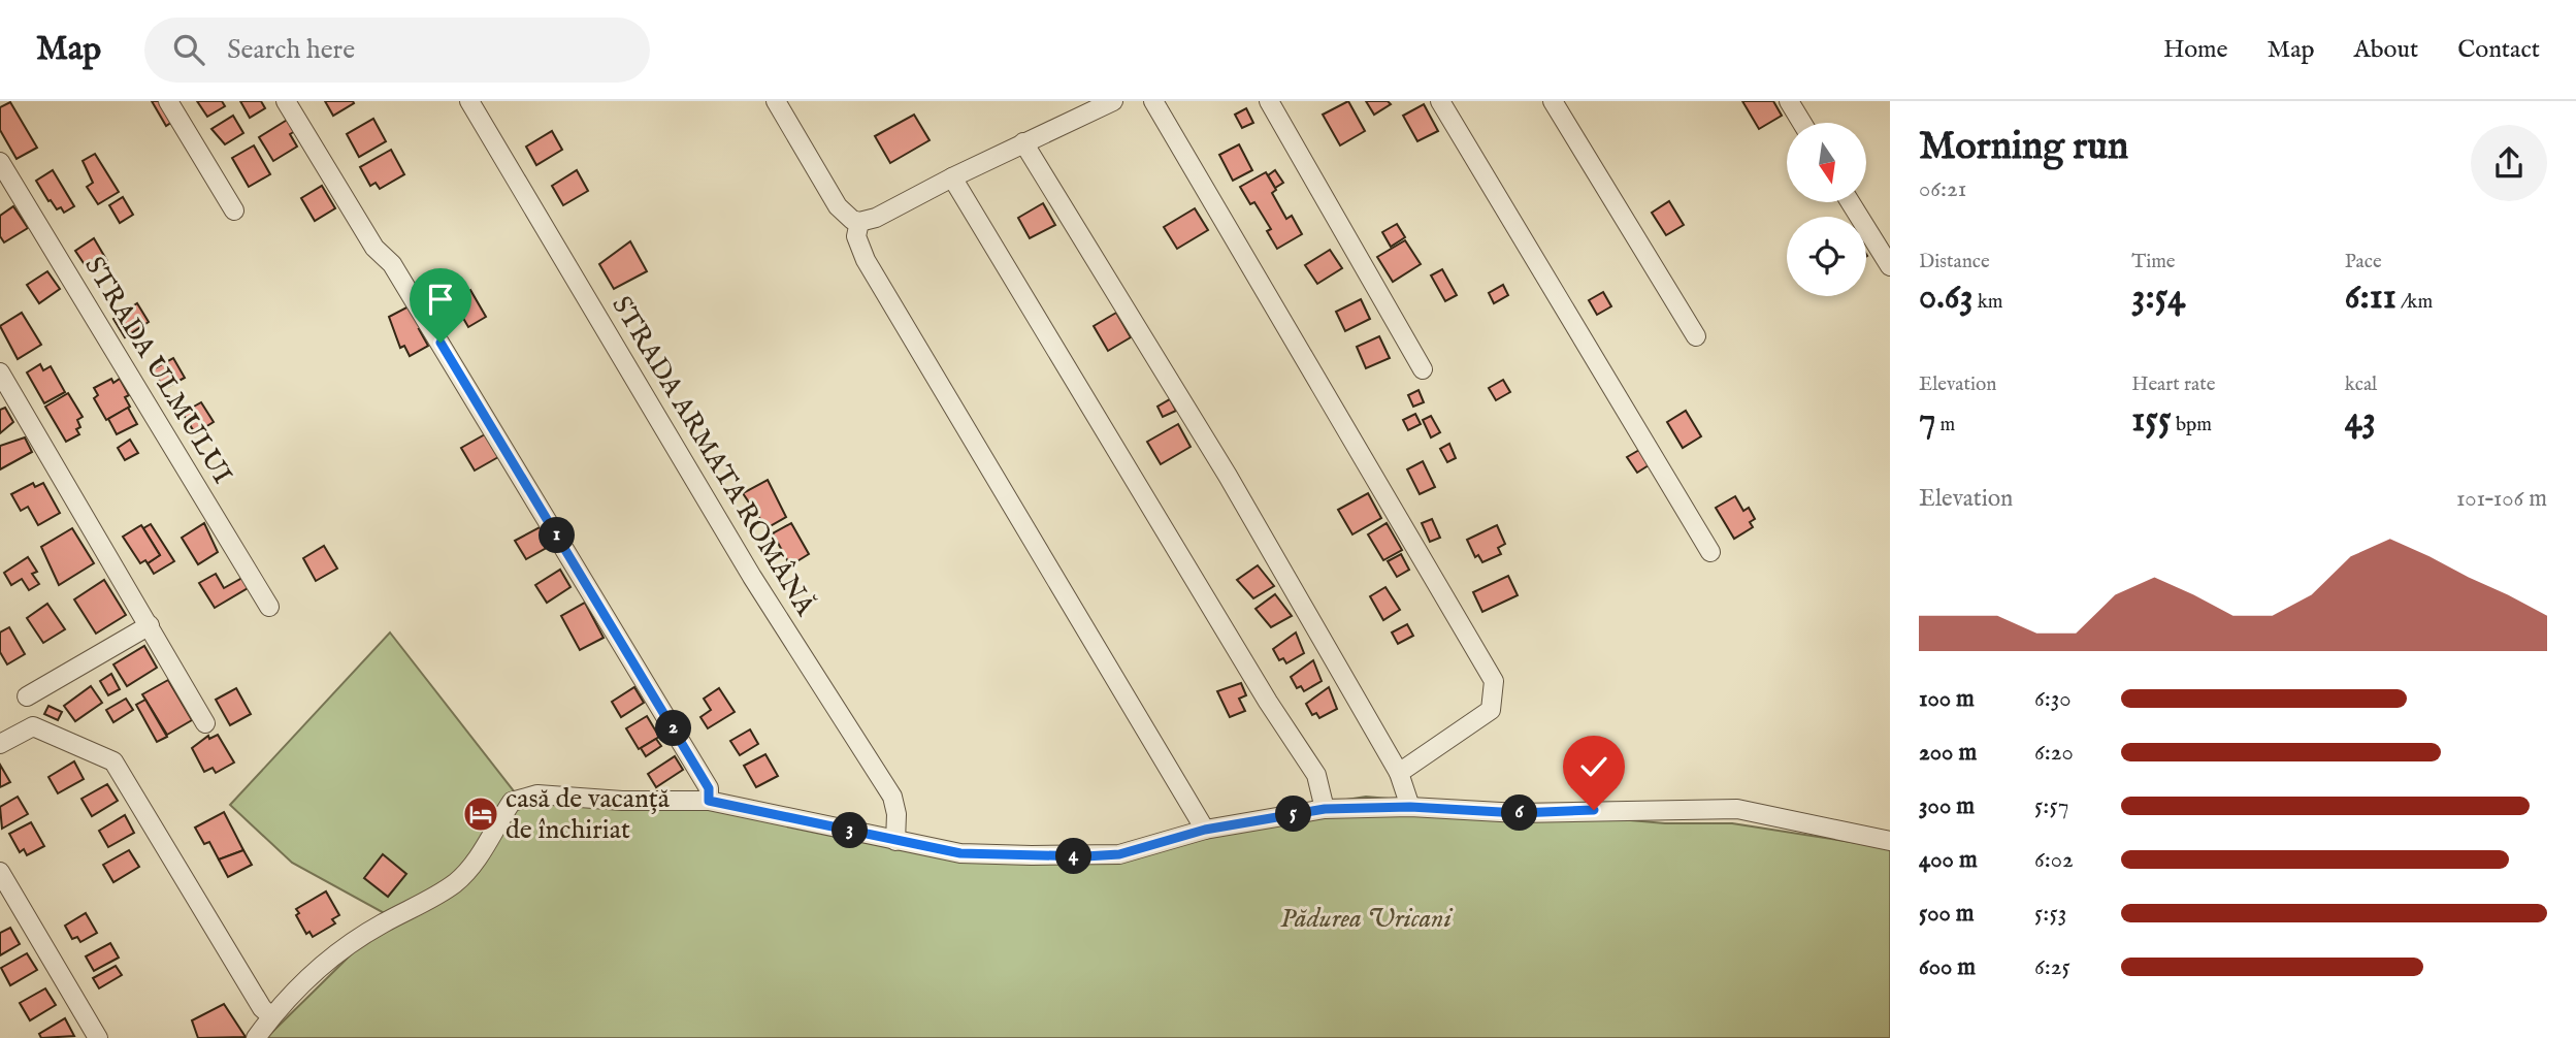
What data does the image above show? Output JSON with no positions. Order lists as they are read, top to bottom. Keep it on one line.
{"streets":{"street":["STRADA ULMULUI","STRADA ARMATA ROMÂNĂ"]},"parks":["Pădurea Uricani"],"places":{"hotel":["casă de vacanță de închiriat"]},"north":"bottom","page":{"header":"Map","search":"Search here","nav":["Home","Map","About","Contact"],"heading":["Morning run","06:21"],"stats":[["Distance","0.63 km"],["Time","3:54"],["Pace","6:11 /km"],["Elevation","7 m"],["Heart rate","155 bpm"],["kcal","43"]],"chart":["Elevation","101–106 m"],"pins":["1","2","6","5","3","4"],"list":[{"name":"100 m","note":"6:30"},{"name":"200 m","note":"6:20"},{"name":"300 m","note":"5:57"},{"name":"400 m","note":"6:02"},{"name":"500 m","note":"5:53"},{"name":"600 m","note":"6:25"}]}}
